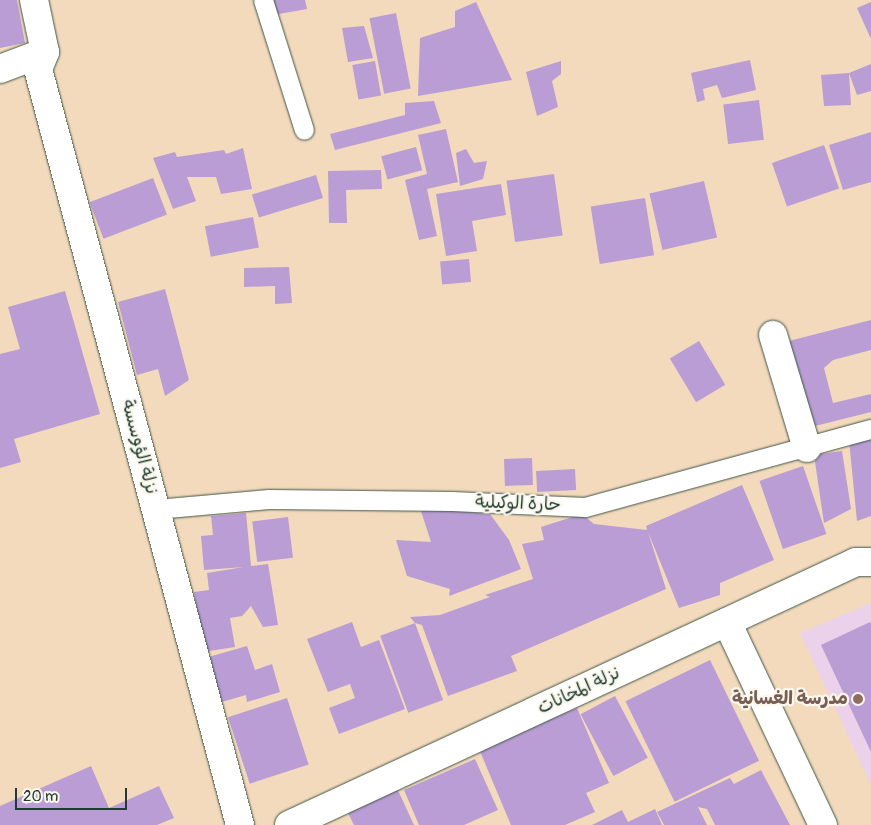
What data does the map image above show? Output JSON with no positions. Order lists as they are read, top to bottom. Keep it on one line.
{"streets":{"street":["نزلة الؤوسسة","نزلة المخانات"],"lane":["حارة الوكيلية"]},"crossings":[["نزلة الؤوسسة","حارة الوكيلية"]],"places":["مدرسة الغسانية"],"scale_bar":"20 m"}
